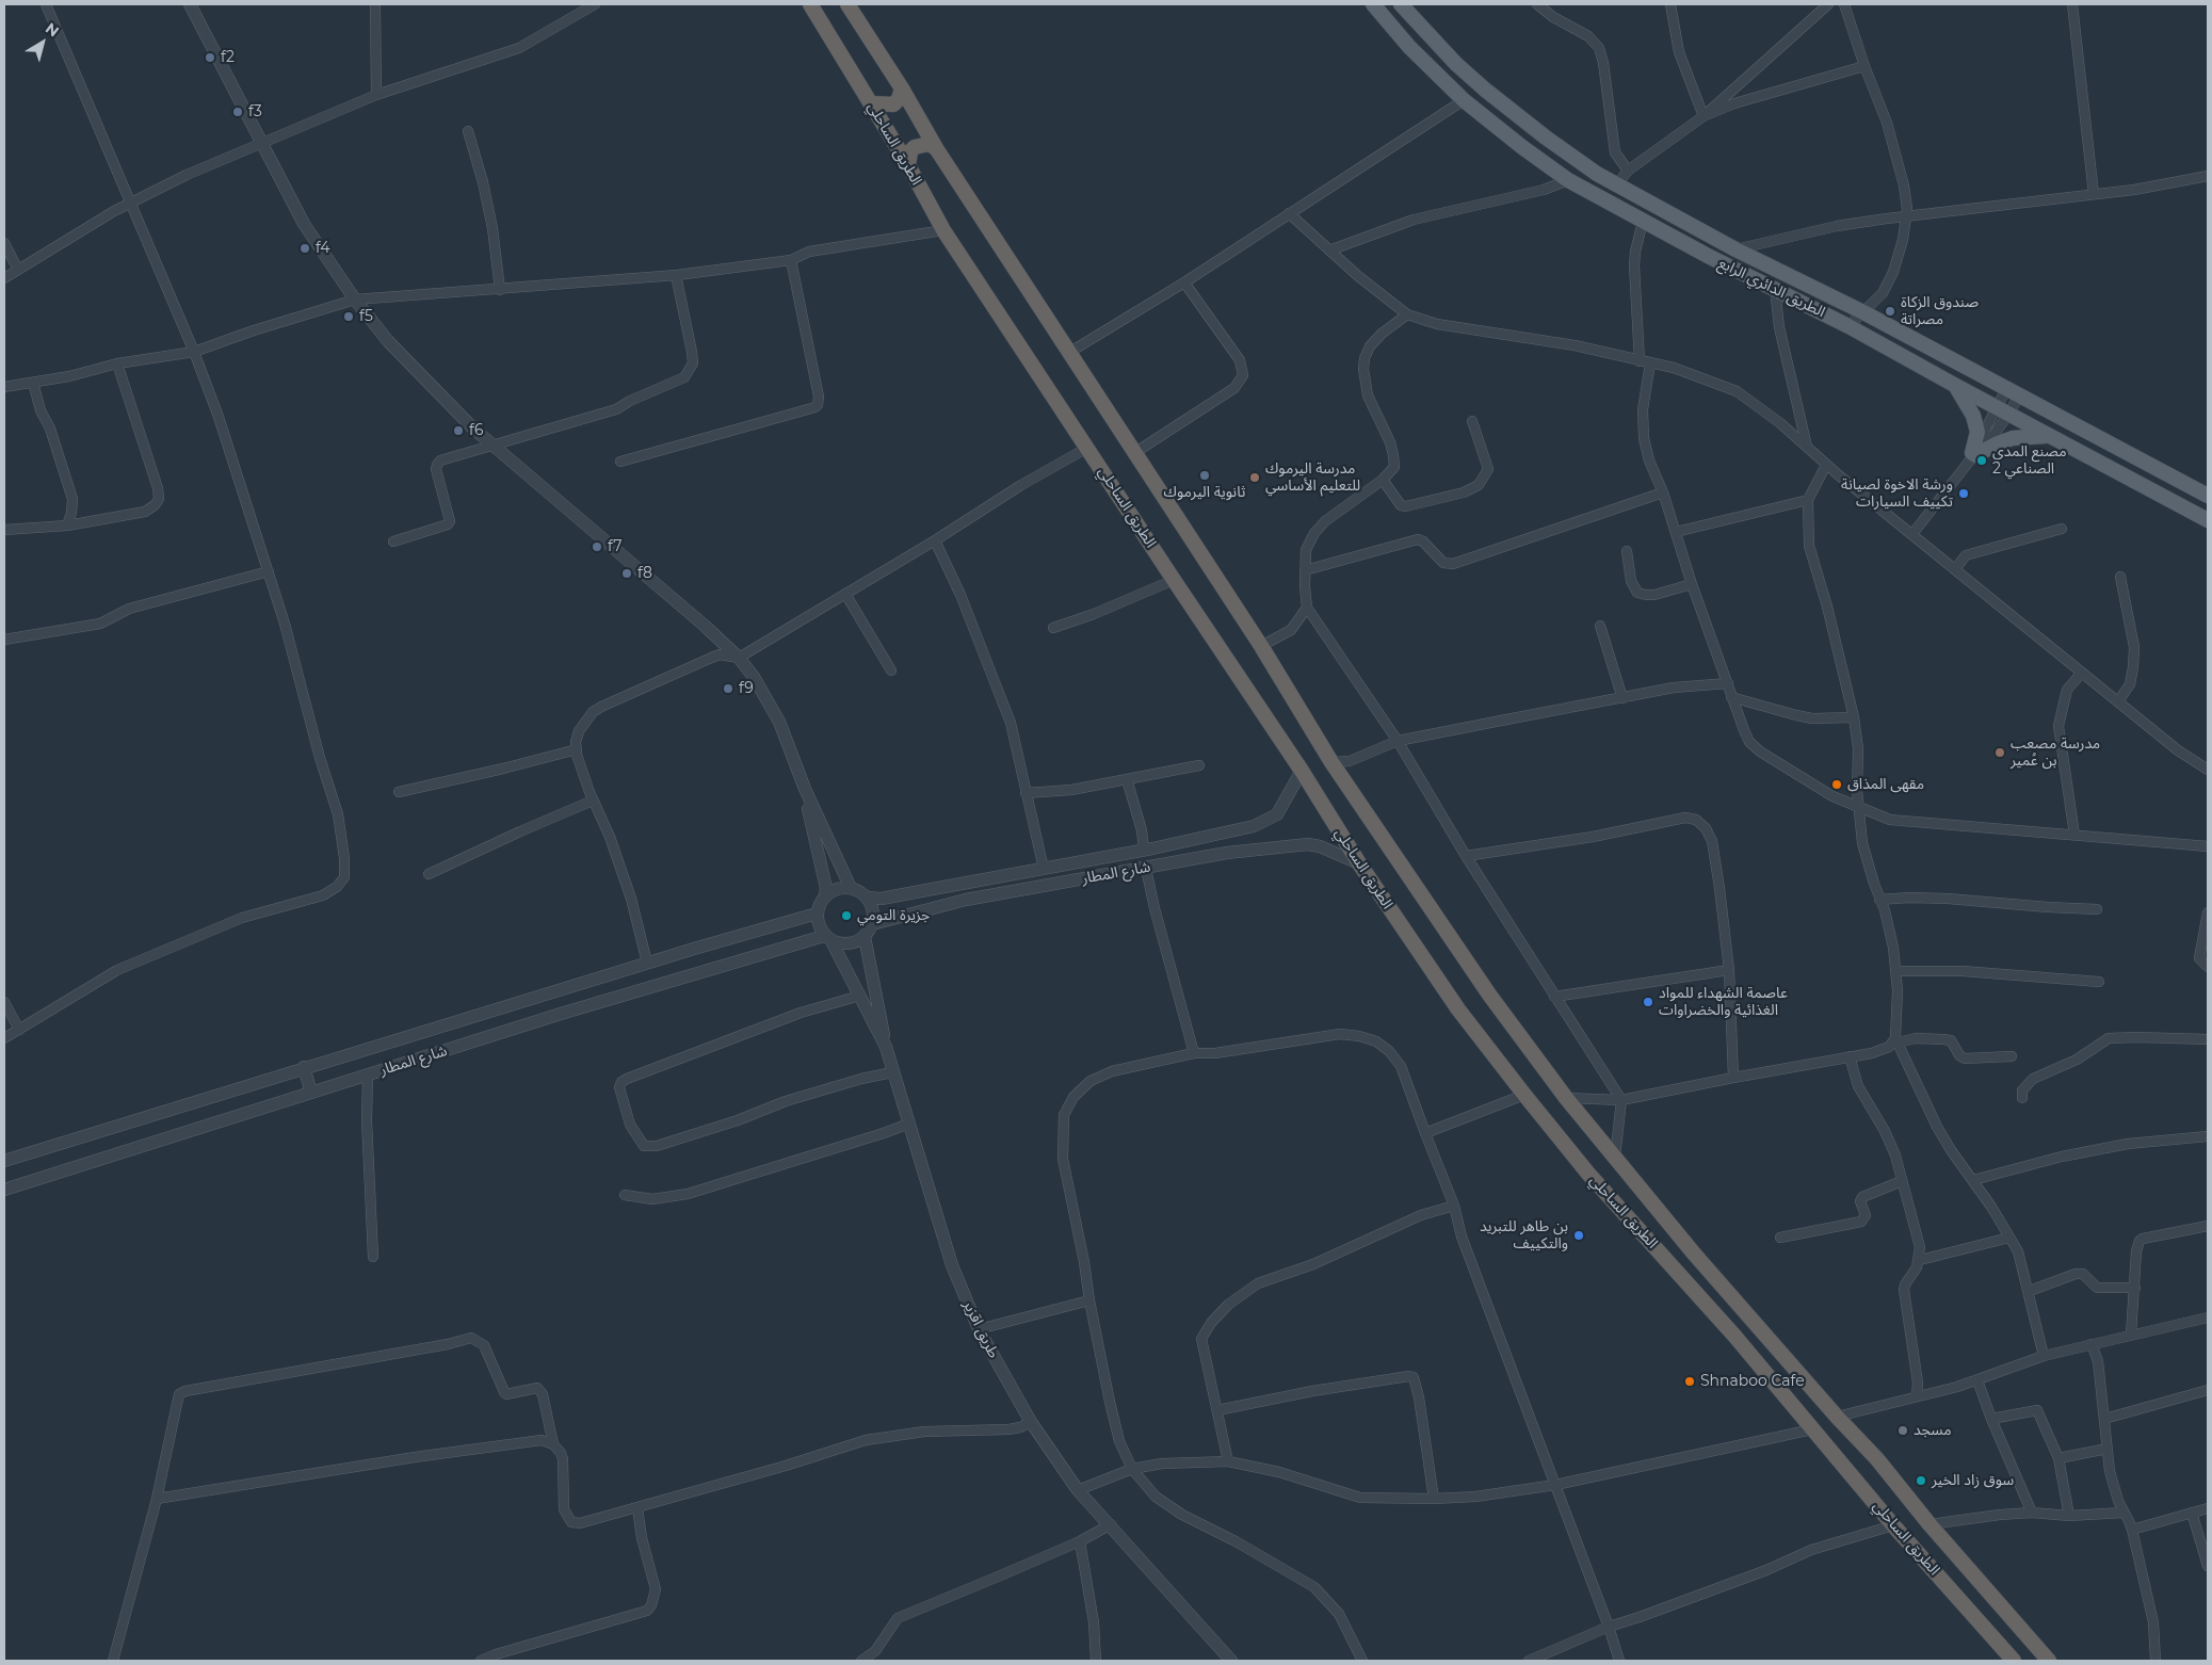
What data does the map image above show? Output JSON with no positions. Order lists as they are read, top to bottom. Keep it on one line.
{"streets":{"highway":["الطريق الساحلي"],"main road":["الطريق الدائري الرابع"],"street":["شارع المطار","طريق اقزير"]},"crossings":[["الطريق الساحلي","شارع المطار"],["شارع المطار","طريق اقزير"]],"places":["f2","f3","f4","صندوق الزكاة مصراتة","f5","f6","مصنع المدى الصناعي 2","ثانوية اليرموك","مدرسة اليرموك للتعليم الأساسي","ورشة الاخوة لصيانة تكييف السيارات","f7","f8","f9","مدرسة مصعب بن عُمير","مقهى المذاق","جزيرة التومي","عاصمة الشهداء للمواد الغذائية والخضراوات","بن طاهر للتبريد والتكييف","Shnaboo Cafe","مسجد","سوق زاد الخير"],"north":"top right"}
